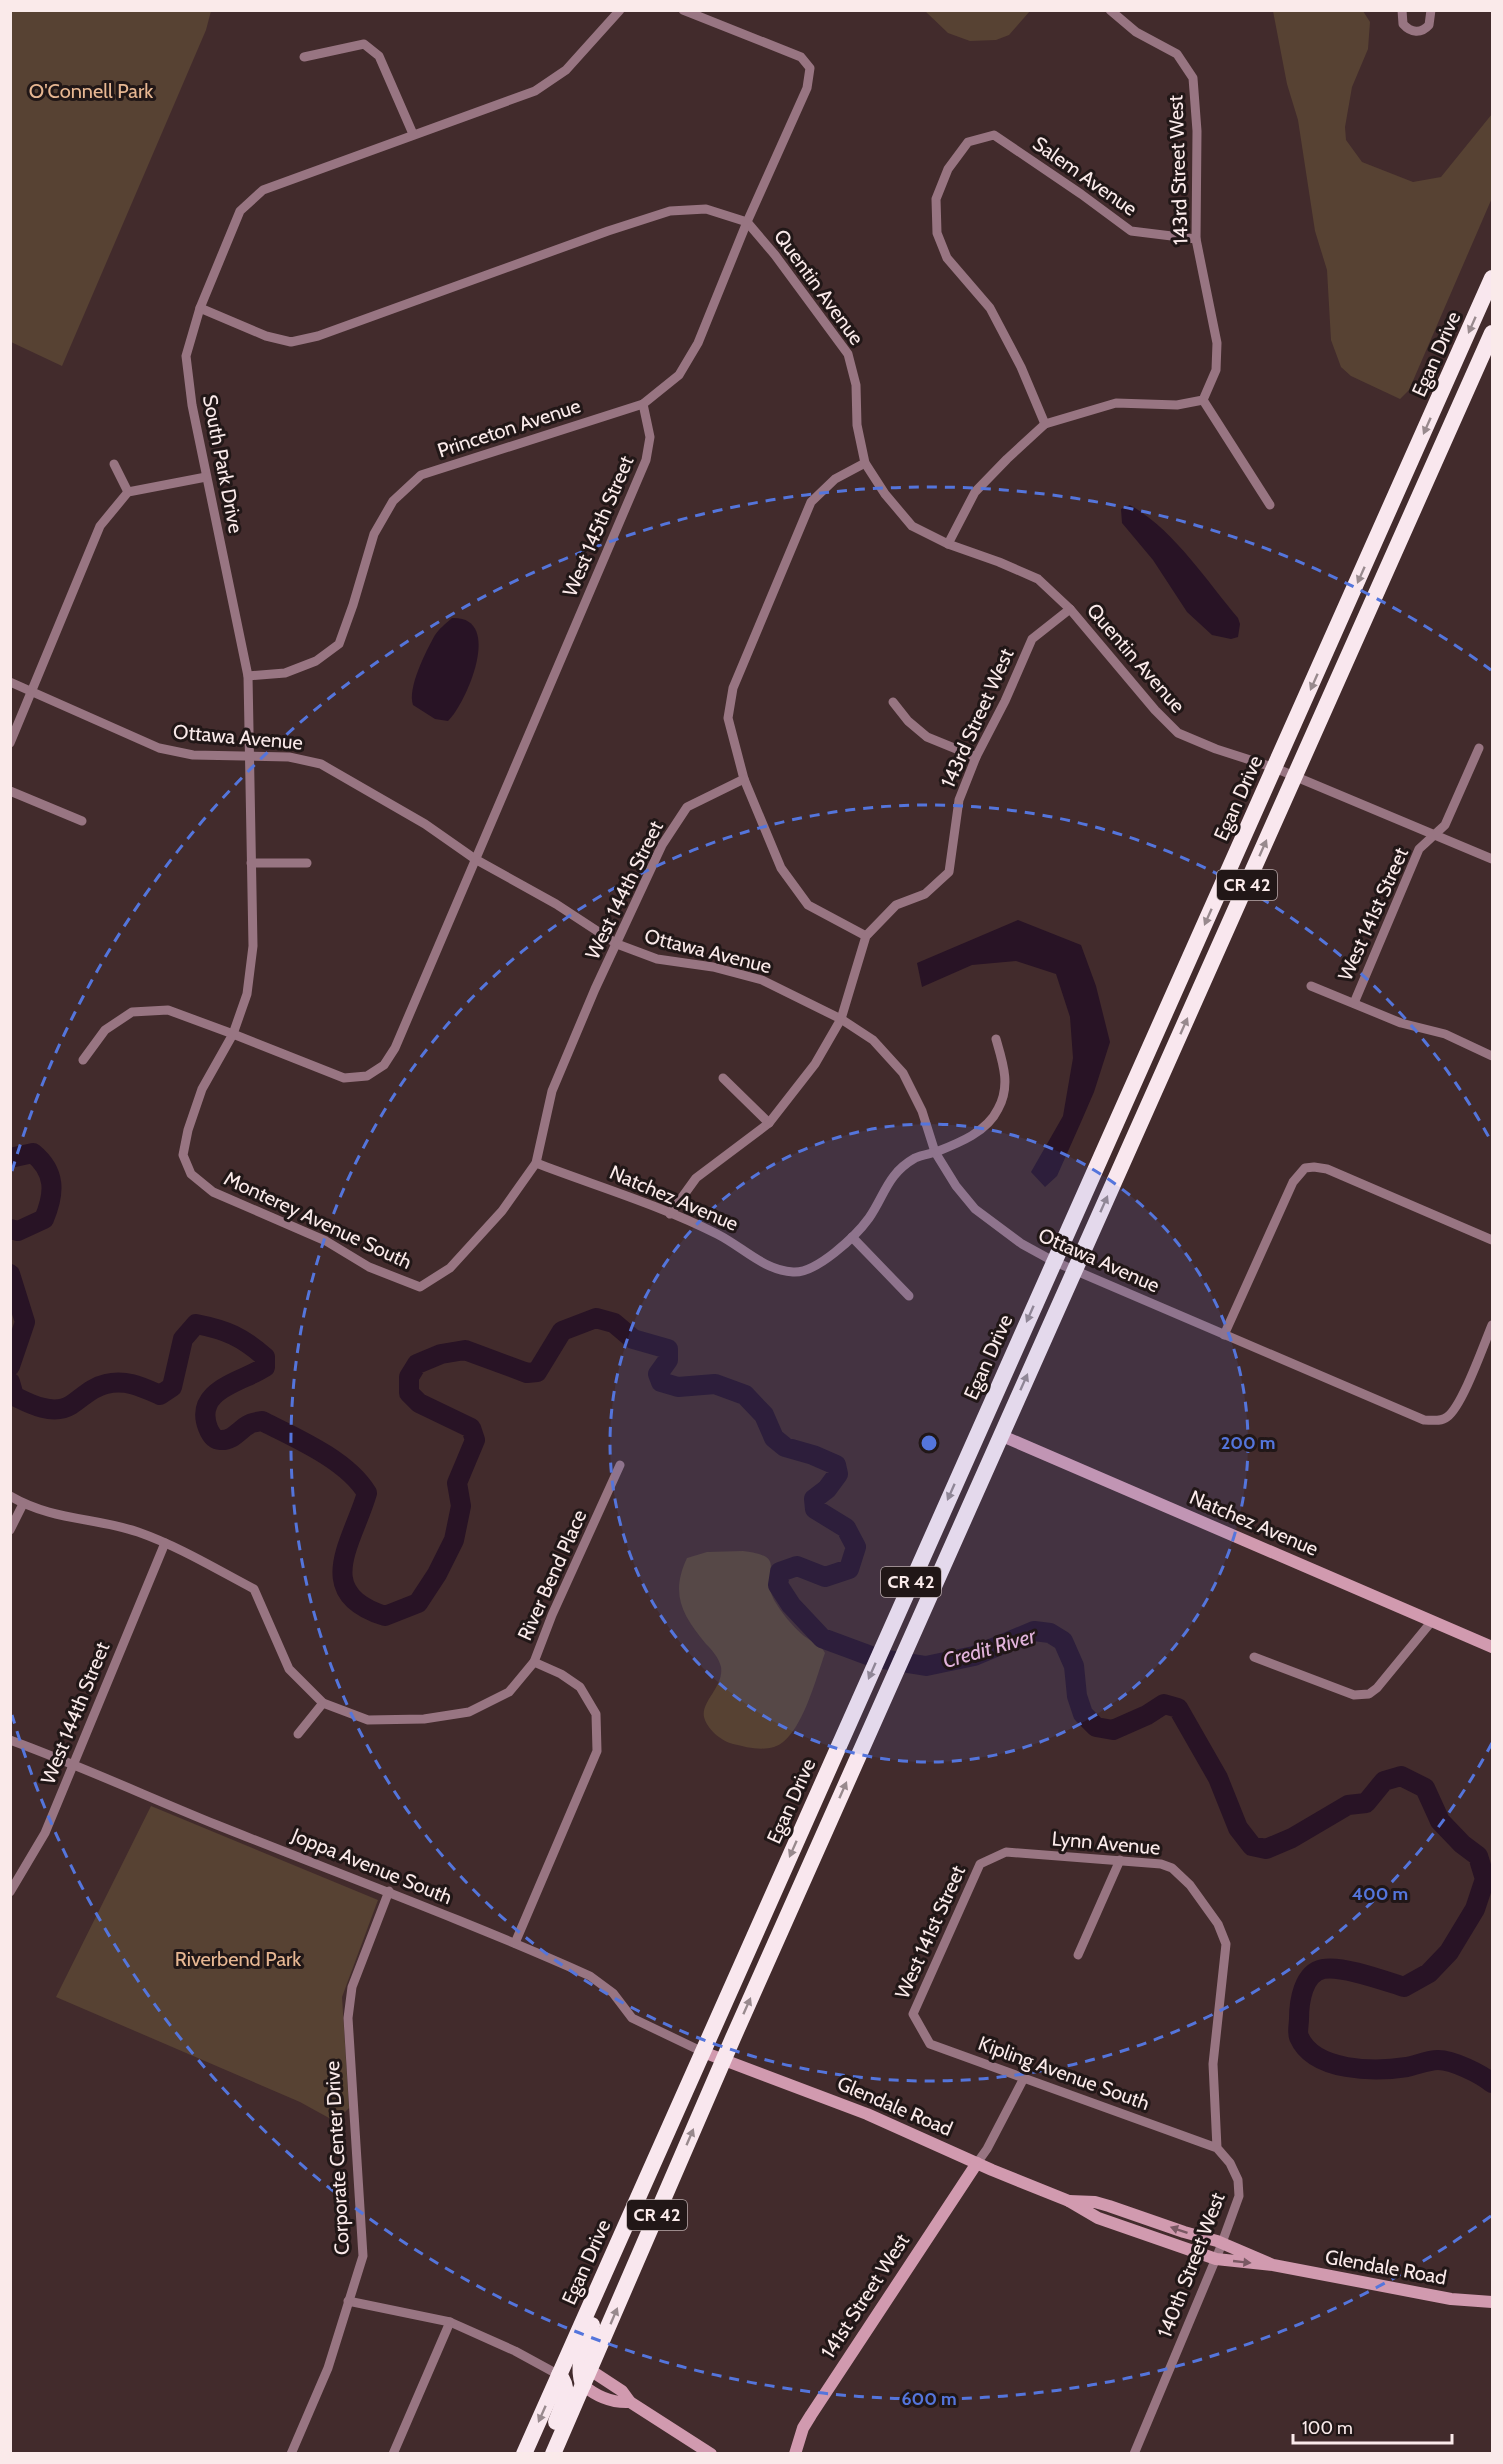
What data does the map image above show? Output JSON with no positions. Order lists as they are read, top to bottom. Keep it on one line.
{"streets":{"highway":["Egan Drive","CR 42"],"street":["143rd Street West","Salem Avenue","Quentin Avenue","Princeton Avenue","South Park Drive","West 145th Street","Ottawa Avenue","West 144th Street","West 141st Street","Natchez Avenue","Monterey Avenue South","River Bend Place","Lynn Avenue","Joppa Avenue South","Kipling Avenue South","Glendale Road","Corporate Center Drive","140th Street West","141st Street West"]},"crossings":[["143rd Street West","Salem Avenue"],["143rd Street West","Quentin Avenue"],["143rd Street West","Ottawa Avenue"],["143rd Street West","Natchez Avenue"],["Quentin Avenue","Egan Drive"],["Quentin Avenue","South Park Drive"],["Quentin Avenue","CR 42"],["Quentin Avenue","West 141st Street"],["Egan Drive","Ottawa Avenue"],["Egan Drive","Joppa Avenue South"],["Egan Drive","Glendale Road"],["Princeton Avenue","South Park Drive"],["Princeton Avenue","West 145th Street"],["South Park Drive","West 145th Street"],["South Park Drive","Ottawa Avenue"],["South Park Drive","Monterey Avenue South"],["West 145th Street","Ottawa Avenue"],["Ottawa Avenue","CR 42"],["Ottawa Avenue","West 144th Street"],["CR 42","Natchez Avenue"],["CR 42","Glendale Road"],["West 144th Street","Natchez Avenue"],["West 144th Street","Monterey Avenue South"],["West 144th Street","Joppa Avenue South"],["West 141st Street","Lynn Avenue"],["West 141st Street","Kipling Avenue South"],["River Bend Place","Joppa Avenue South"],["Lynn Avenue","Kipling Avenue South"],["Lynn Avenue","140th Street West"],["Joppa Avenue South","Glendale Road"],["Joppa Avenue South","Corporate Center Drive"],["Kipling Avenue South","140th Street West"],["Glendale Road","140th Street West"],["Glendale Road","141st Street West"]],"water":["Credit River"],"parks":["O'Connell Park","Riverbend Park"],"scale_bar":"100 m","rings":["200 m","400 m","600 m"]}
